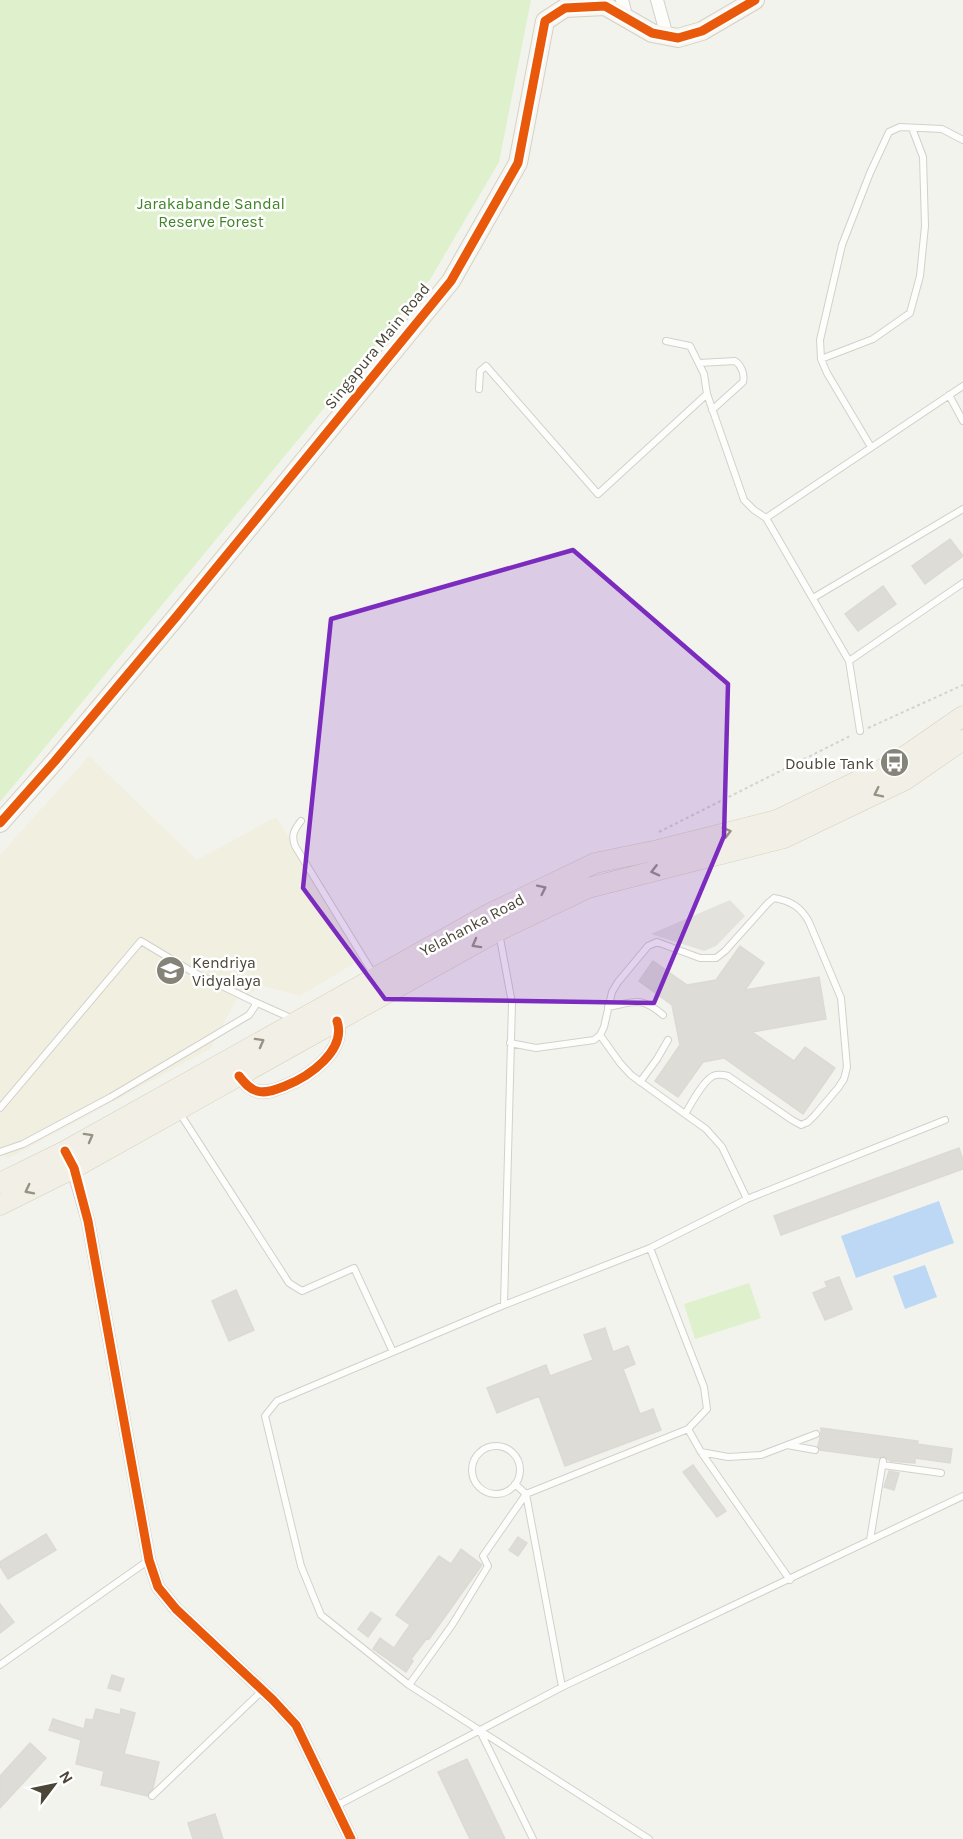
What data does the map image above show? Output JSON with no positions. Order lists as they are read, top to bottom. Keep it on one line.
{"streets":{"main road":["Yelahanka Road"],"street":["Singapura Main Road"]},"parks":["Jarakabande Sandal Reserve Forest"],"places":{"bus stop":["Double Tank"],"school or university":["Kendriya Vidyalaya"]},"north":"top right"}
